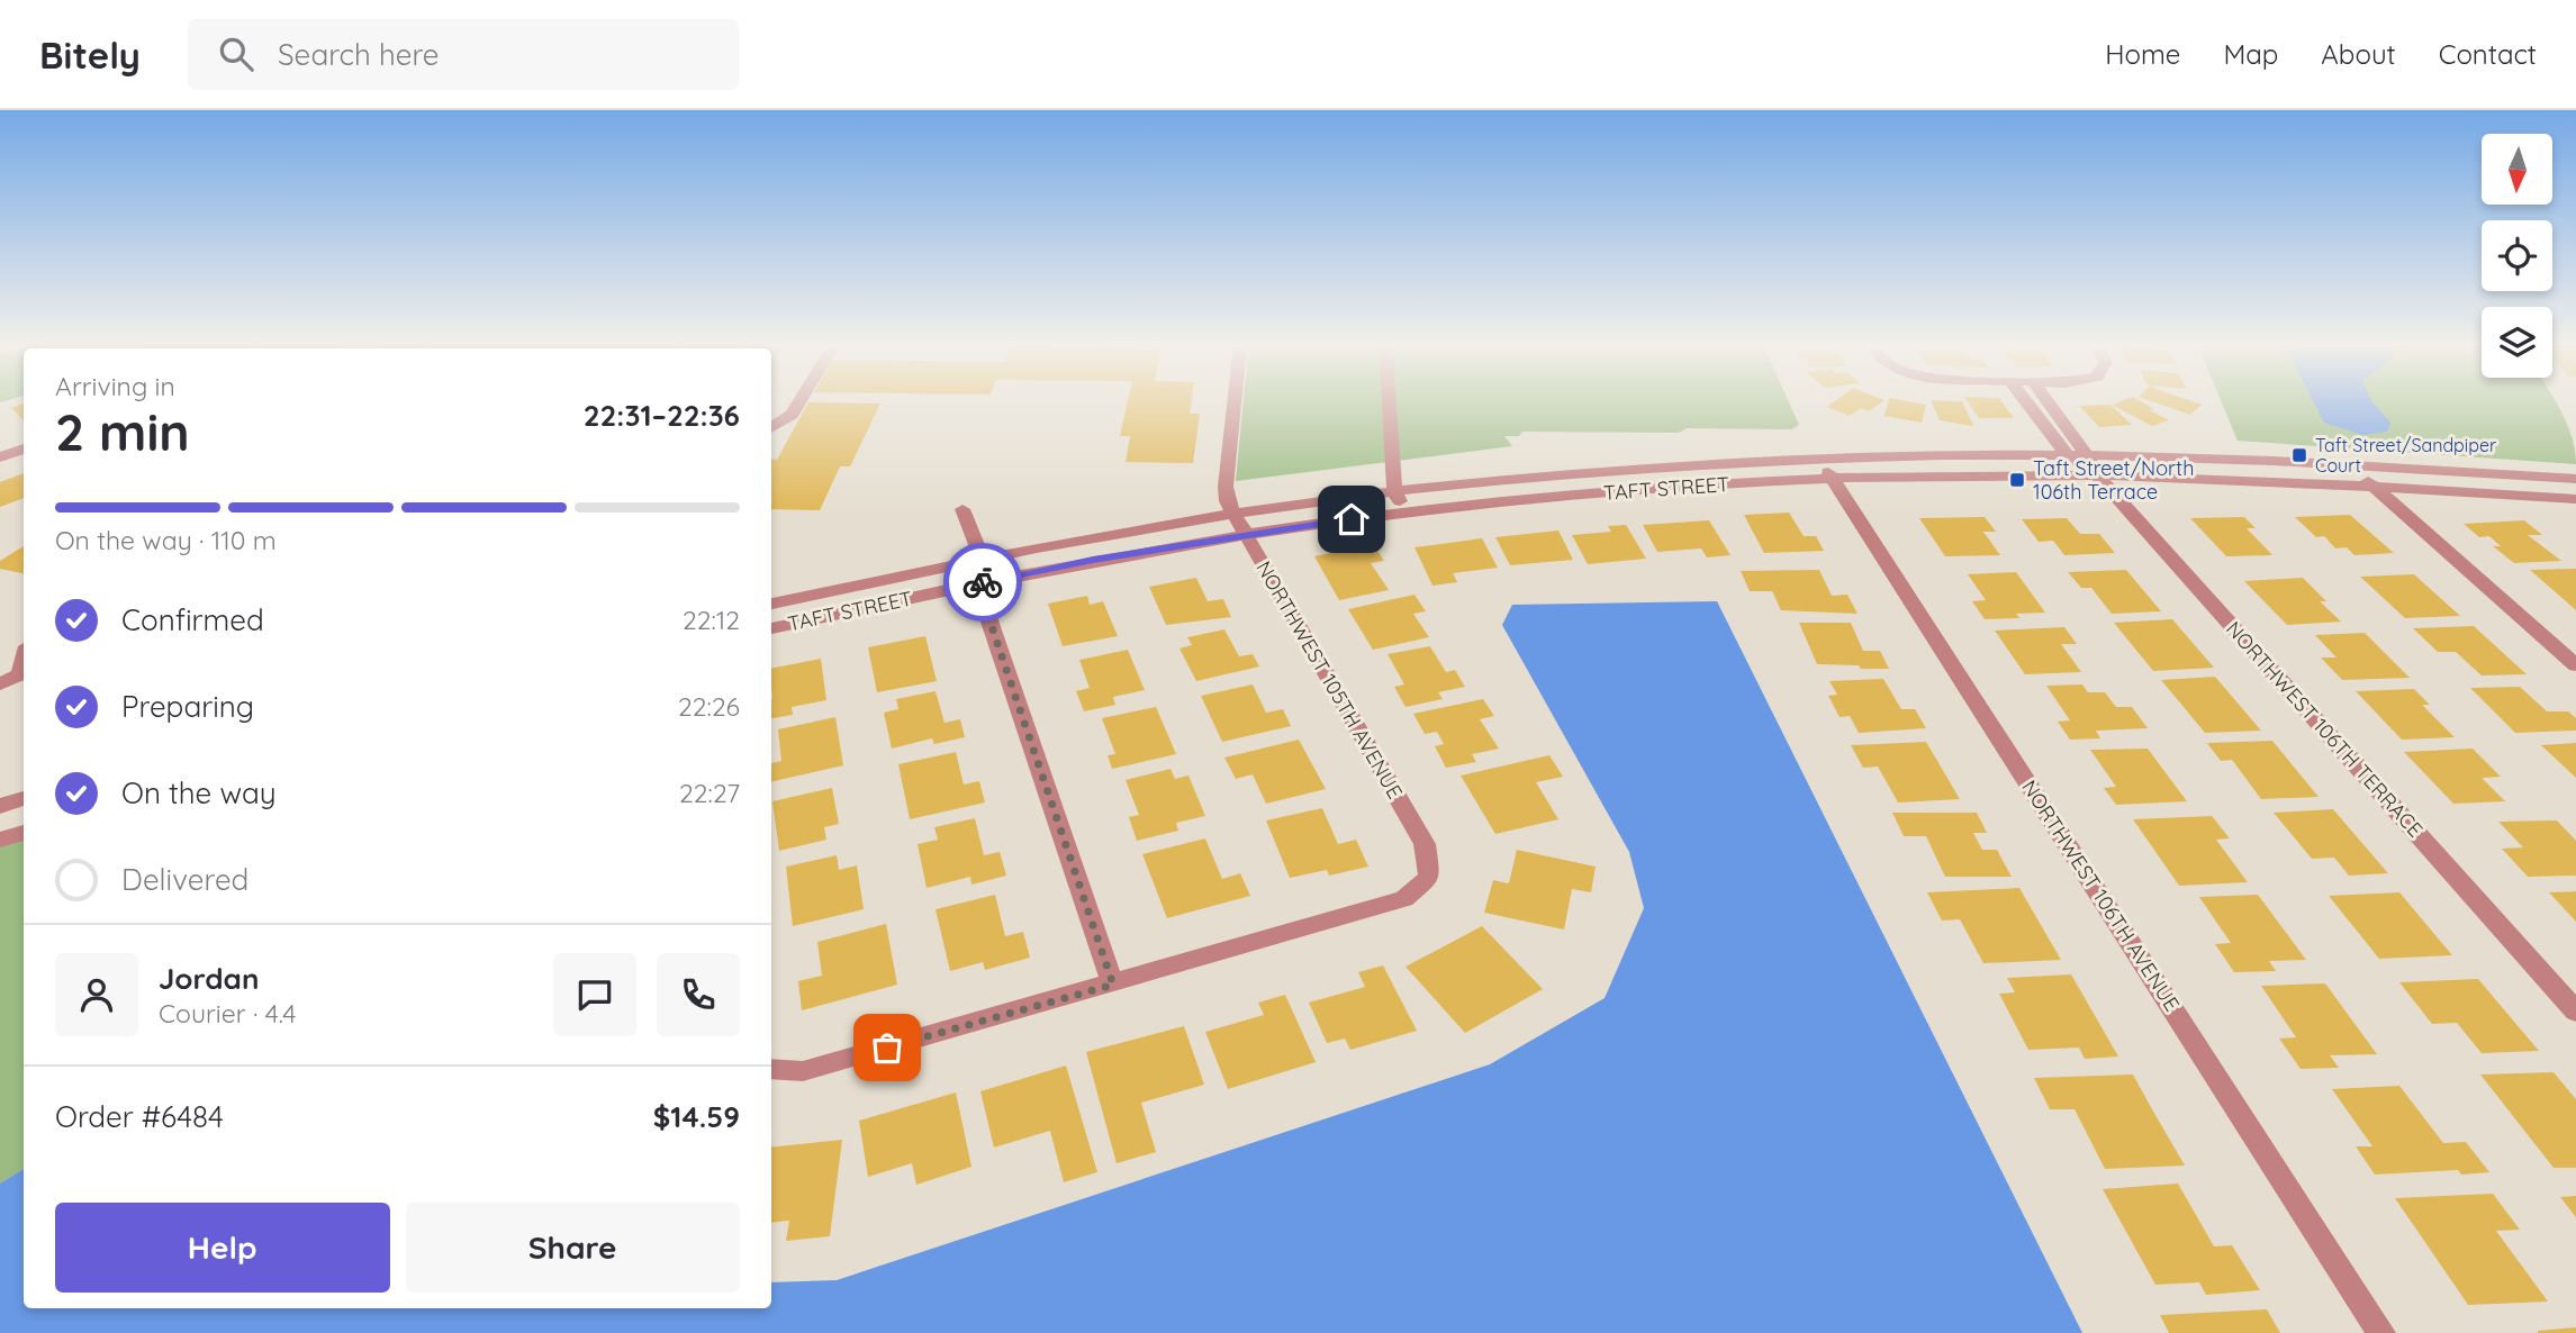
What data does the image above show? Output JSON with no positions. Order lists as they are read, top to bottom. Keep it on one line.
{"streets":{"street":["TAFT STREET","NORTHWEST 105TH AVENUE","NORTHWEST 106TH TERRACE","NORTHWEST 106TH AVENUE"]},"crossings":[["TAFT STREET","NORTHWEST 105TH AVENUE"],["TAFT STREET","NORTHWEST 106TH TERRACE"],["TAFT STREET","NORTHWEST 106TH AVENUE"]],"places":{"transit":["Taft Street/Sandpiper Court","Taft Street/North 106th Terrace"]},"north":"bottom","page":{"header":"Bitely","search":"Search here","nav":["Home","Map","About","Contact"],"heading":["2 min","Arriving in","22:31–22:36"],"panel":["Jordan","Courier · 4.4","Order #6484","$14.59"],"bar":"On the way · 110 m","list":[["Confirmed","22:12"],["Preparing","22:26"],["On the way","22:27"],"Delivered"],"buttons":["Help","Share"]}}
